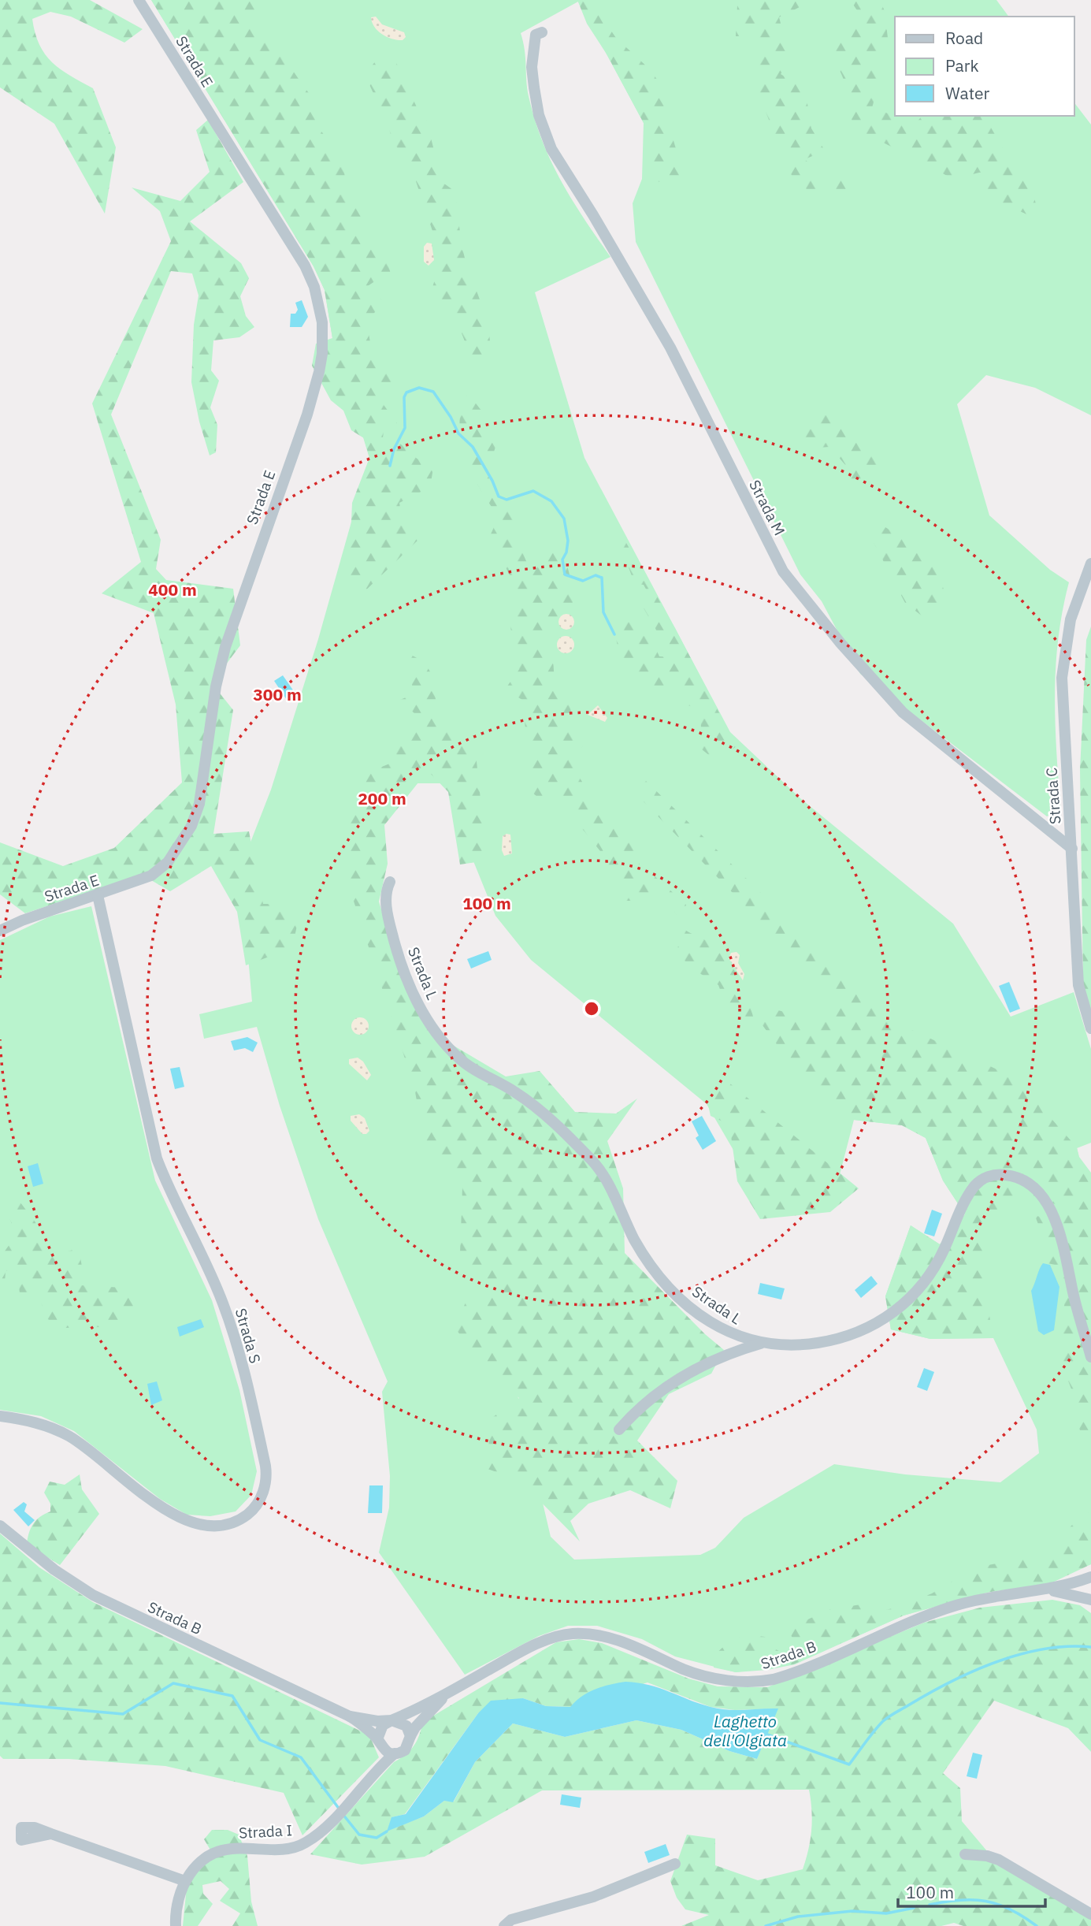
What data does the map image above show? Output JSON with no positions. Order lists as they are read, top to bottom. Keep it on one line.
{"streets":{"street":["Strada E","Strada M","Strada C","Strada L","Strada S","Strada B","Strada I"]},"crossings":[["Strada E","Strada S"],["Strada M","Strada C"],["Strada B","Strada I"]],"water":["Laghetto dell'Olgiata"],"legend":["Road","Park","Water"],"scale_bar":"100 m","rings":["400 m","300 m","200 m","100 m"]}
